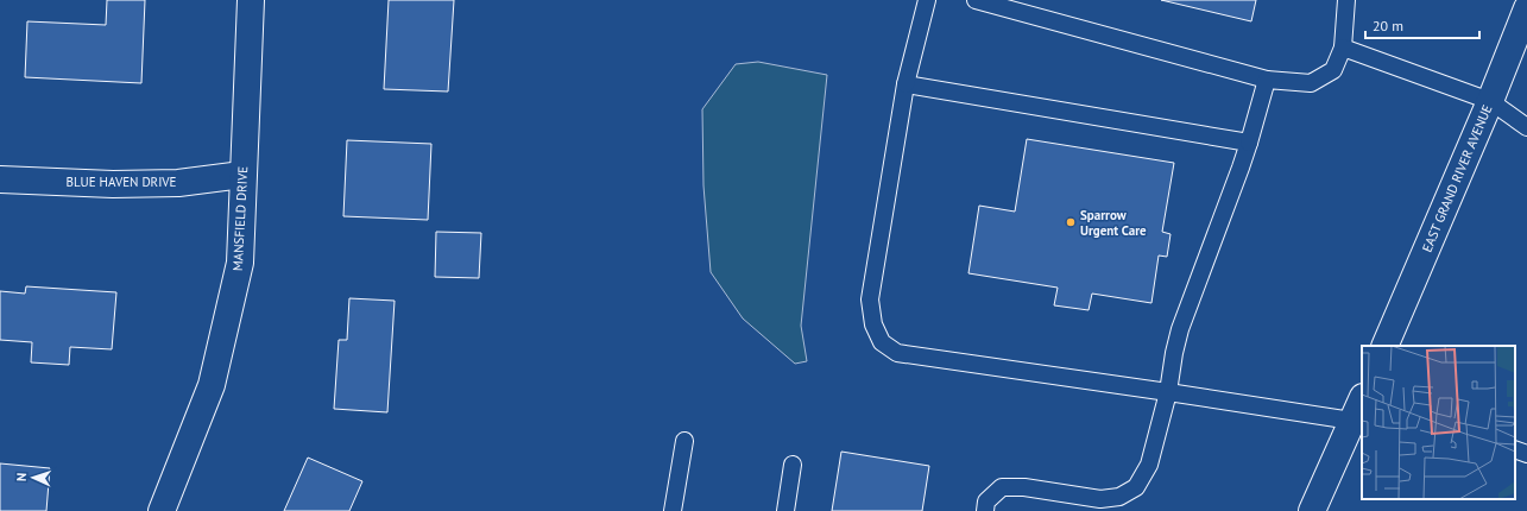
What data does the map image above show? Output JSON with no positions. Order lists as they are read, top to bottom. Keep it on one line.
{"streets":{"street":["EAST GRAND RIVER AVENUE","BLUE HAVEN DRIVE","MANSFIELD DRIVE"]},"crossings":[["BLUE HAVEN DRIVE","MANSFIELD DRIVE"]],"places":["Sparrow Urgent Care"],"scale_bar":"20 m","north":"left"}
